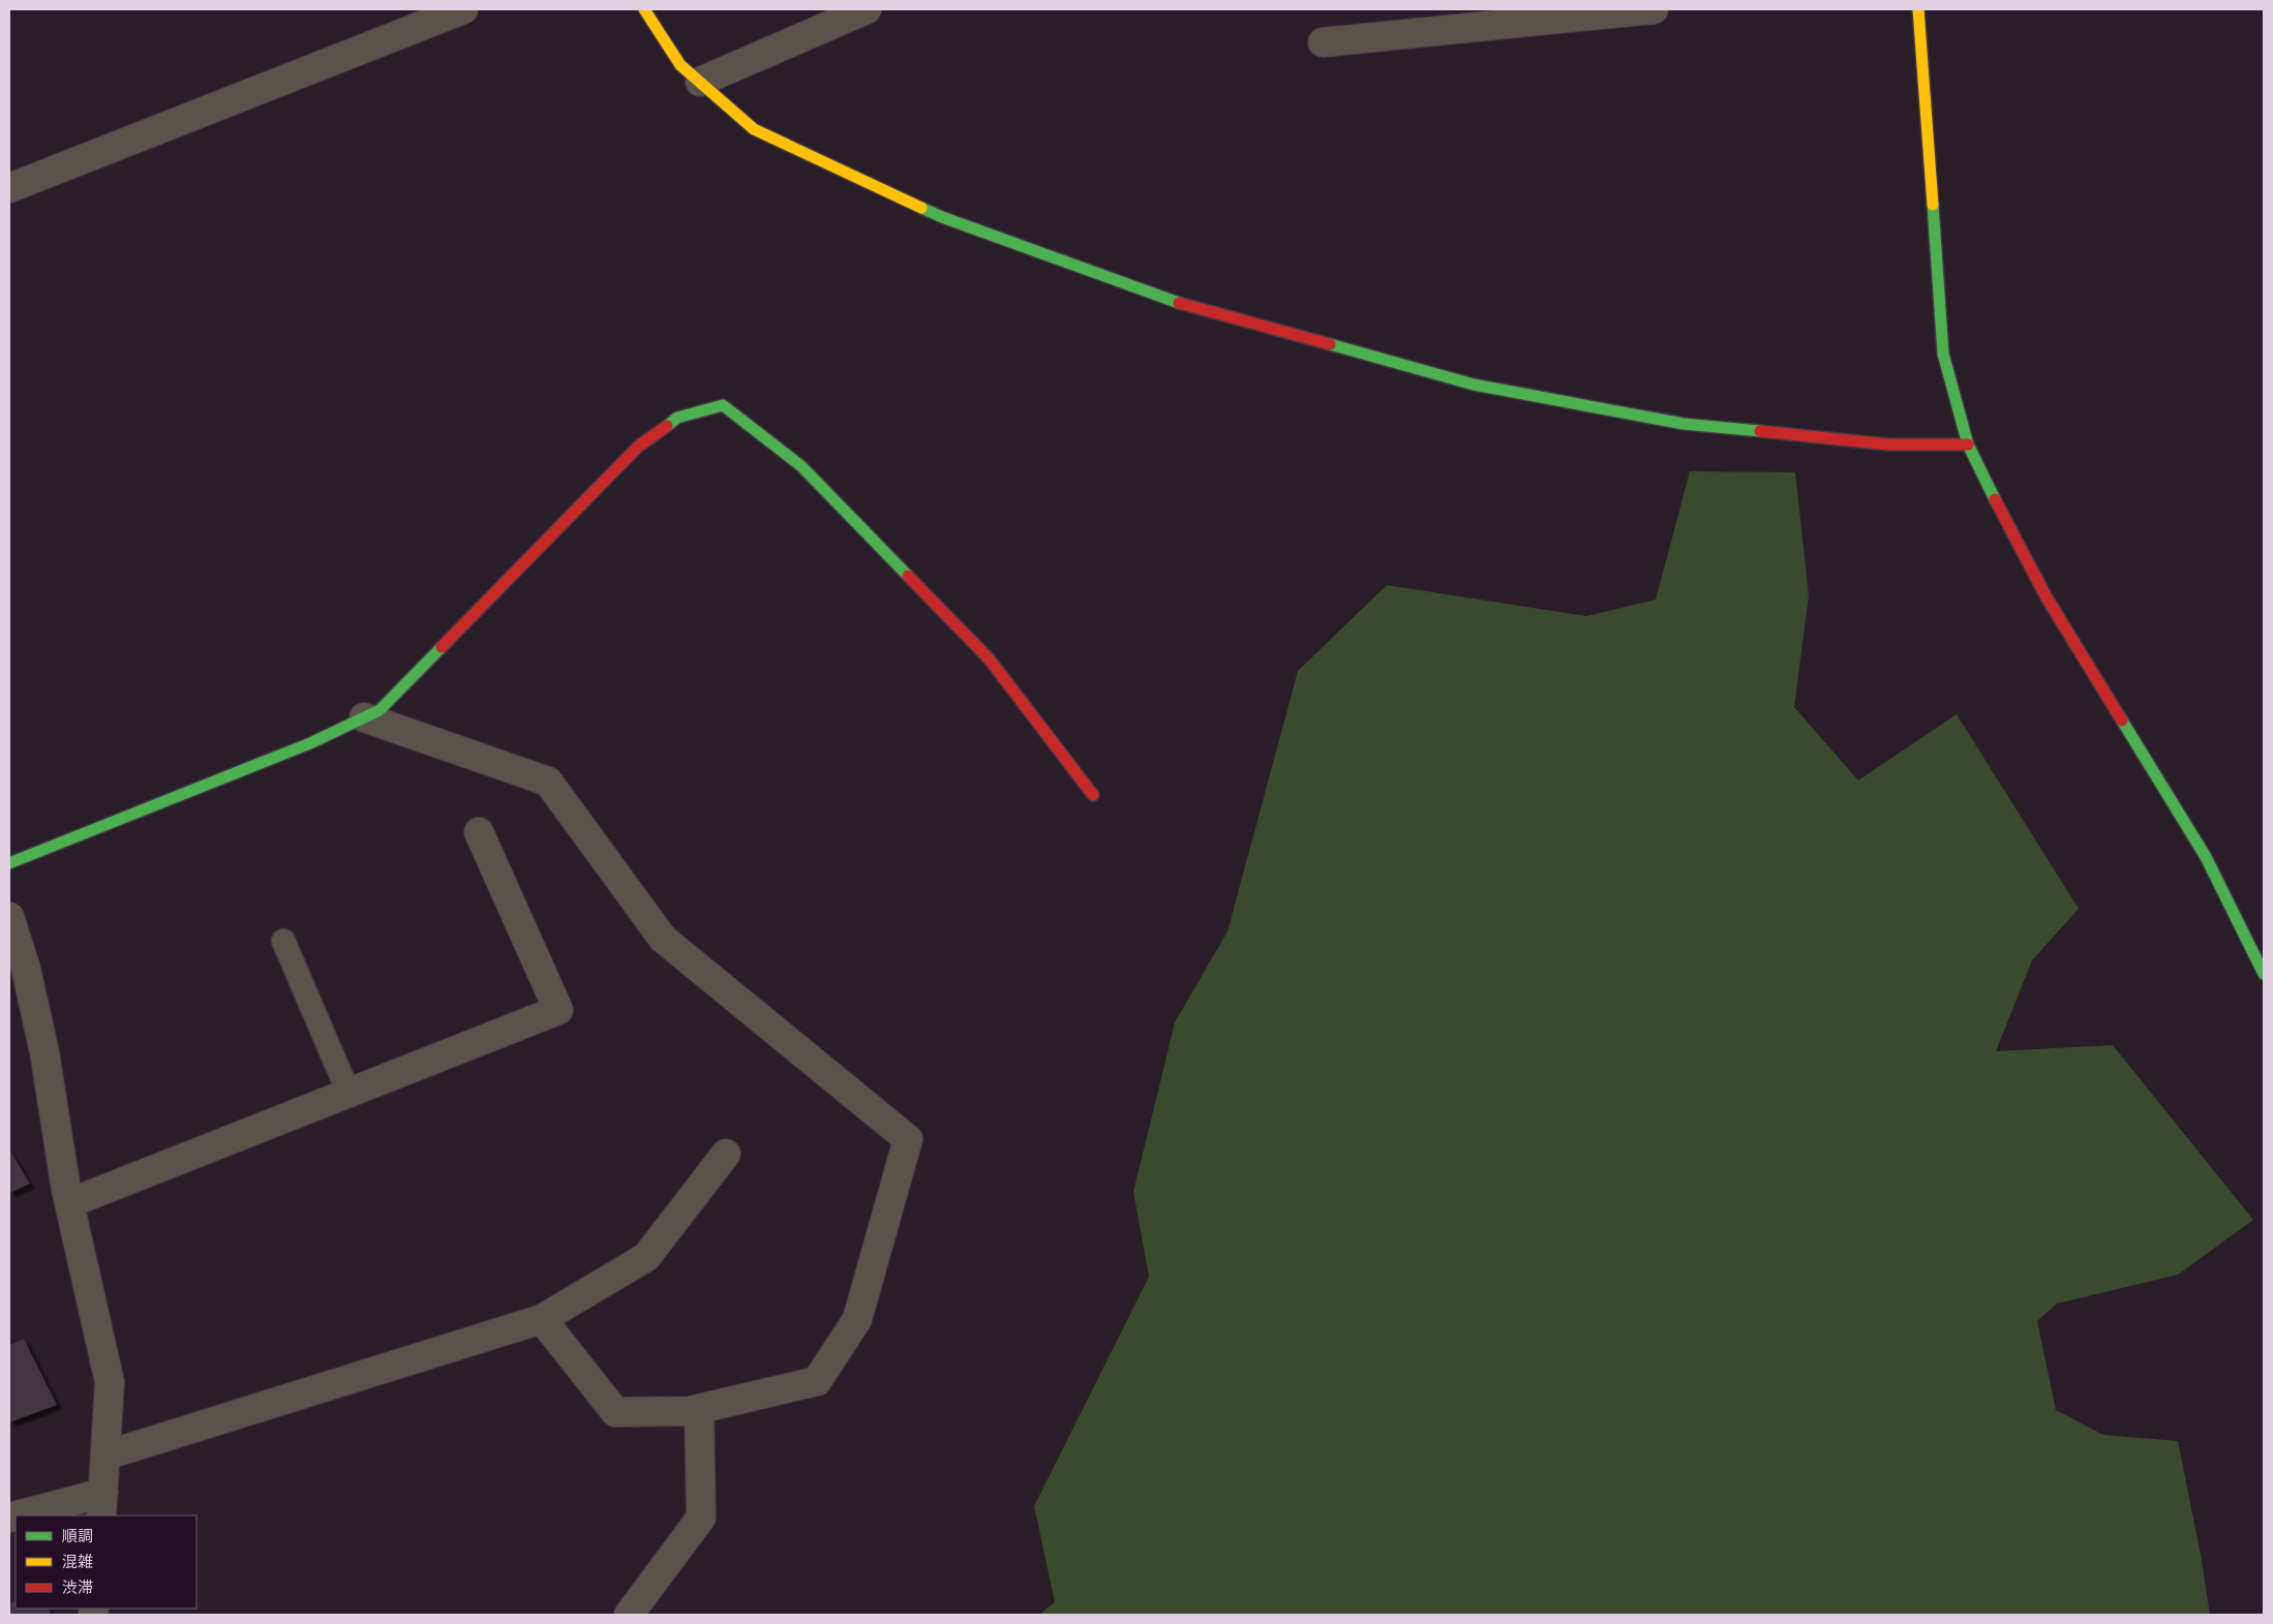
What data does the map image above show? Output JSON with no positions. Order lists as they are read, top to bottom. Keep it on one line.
{"legend":["順調","混雑","渋滞"]}
